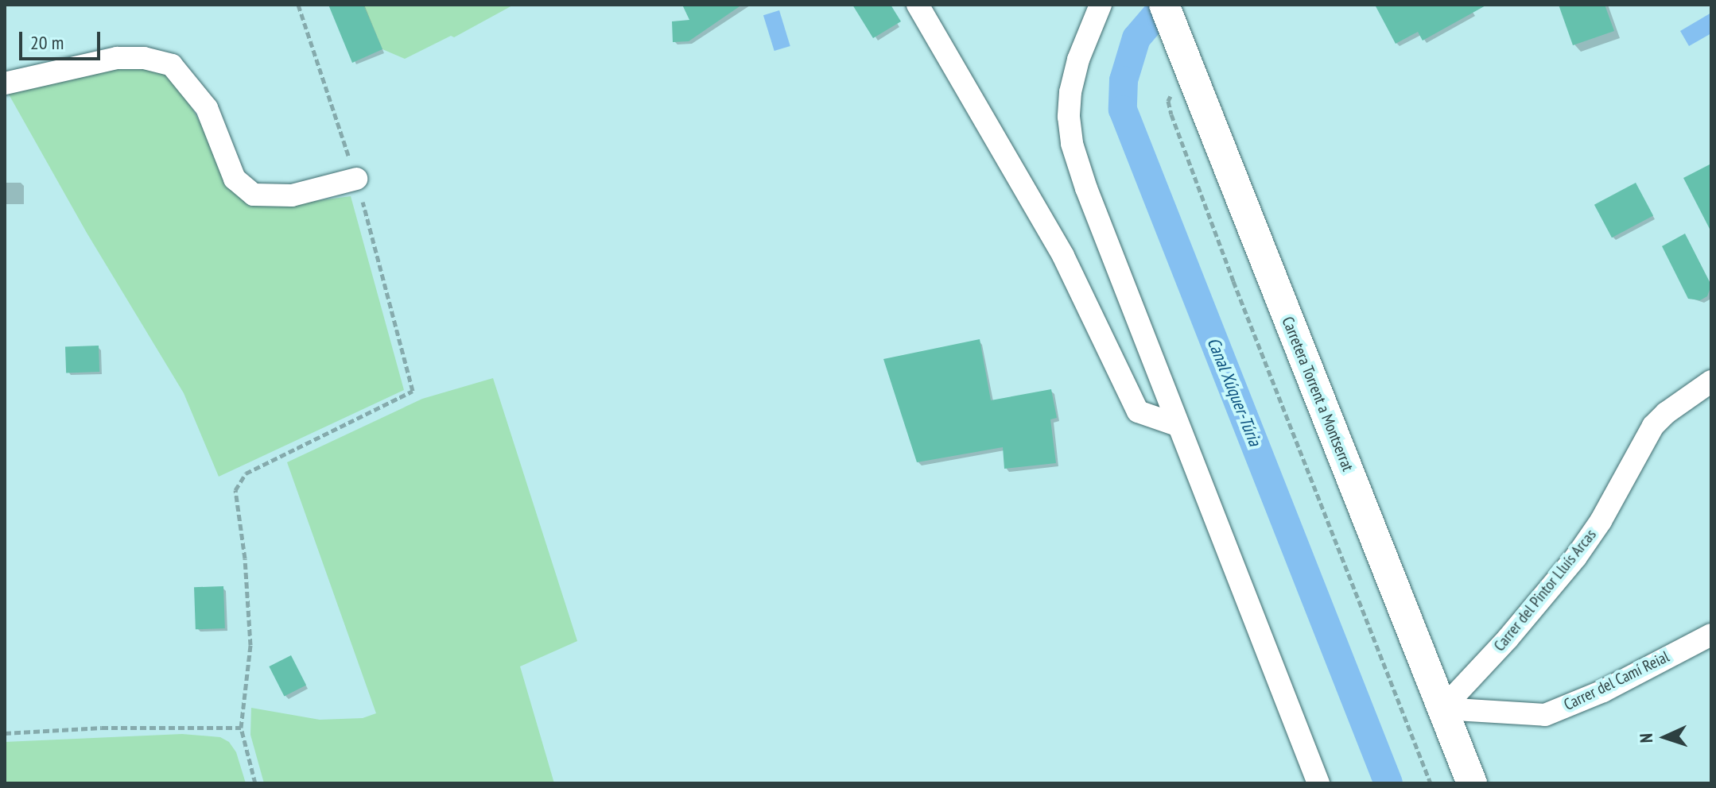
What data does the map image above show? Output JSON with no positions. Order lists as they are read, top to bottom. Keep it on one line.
{"streets":{"main road":["Carretera Torrent a Montserrat"],"street":["Carrer del Pintor Lluís Arcas","Carrer del Camí Reial"]},"crossings":[["Carretera Torrent a Montserrat","Carrer del Pintor Lluís Arcas"],["Carretera Torrent a Montserrat","Carrer del Camí Reial"],["Carrer del Pintor Lluís Arcas","Carrer del Camí Reial"]],"water":["Canal Xúquer-Túria"],"scale_bar":"20 m","north":"left"}
